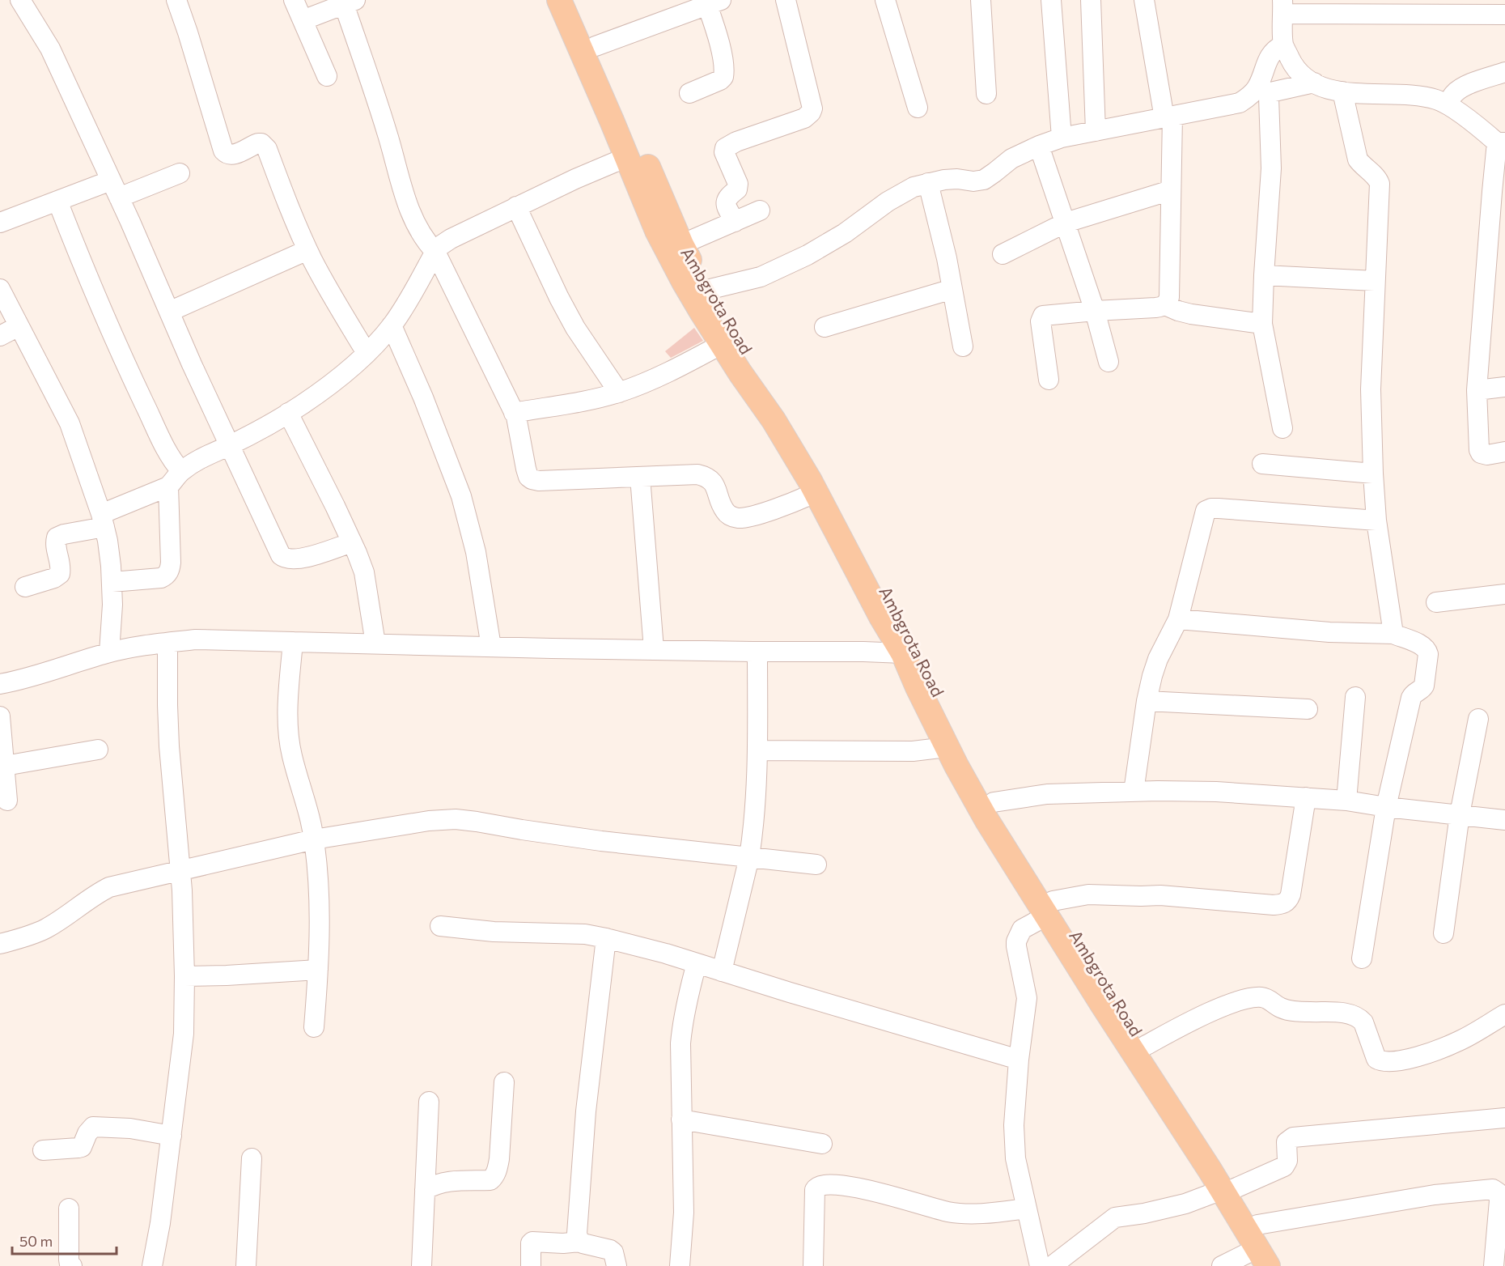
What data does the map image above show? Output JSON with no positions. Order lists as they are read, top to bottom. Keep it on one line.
{"streets":{"main road":["Ambgrota Road"]},"scale_bar":"50 m"}
